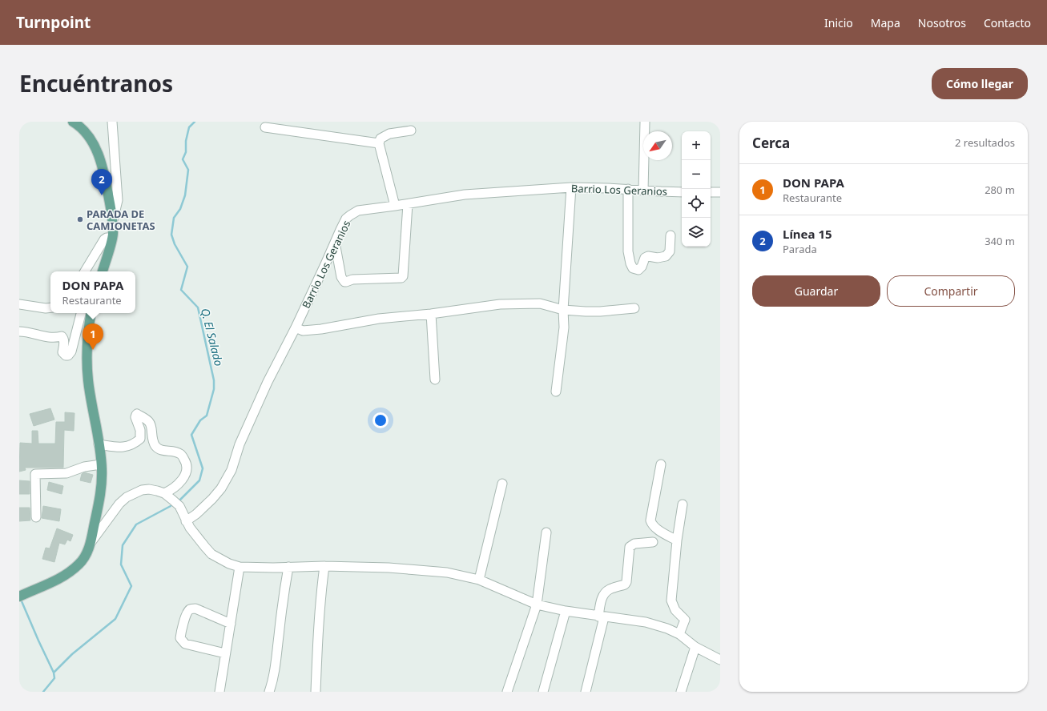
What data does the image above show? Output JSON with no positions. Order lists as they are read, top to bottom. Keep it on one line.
{"streets":{"street":["Barrio Los Geranios"]},"water":["Q. El Salado"],"places":["PARADA DE CAMIONETAS"],"north":"bottom left","page":{"header":"Turnpoint","nav":["Inicio","Mapa","Nosotros","Contacto"],"title":"Encuéntranos","buttons":["Cómo llegar",["Guardar","Compartir"]],"heading":["Cerca","2 resultados"],"map_buttons":["+","−"],"list":[{"mark":"1","name":"DON PAPA","note":"Restaurante","value":"280 m"},{"mark":"2","name":"Línea 15","note":"Parada","value":"340 m"}],"pins":["2","1"],"popup":["DON PAPA","Restaurante"]}}
